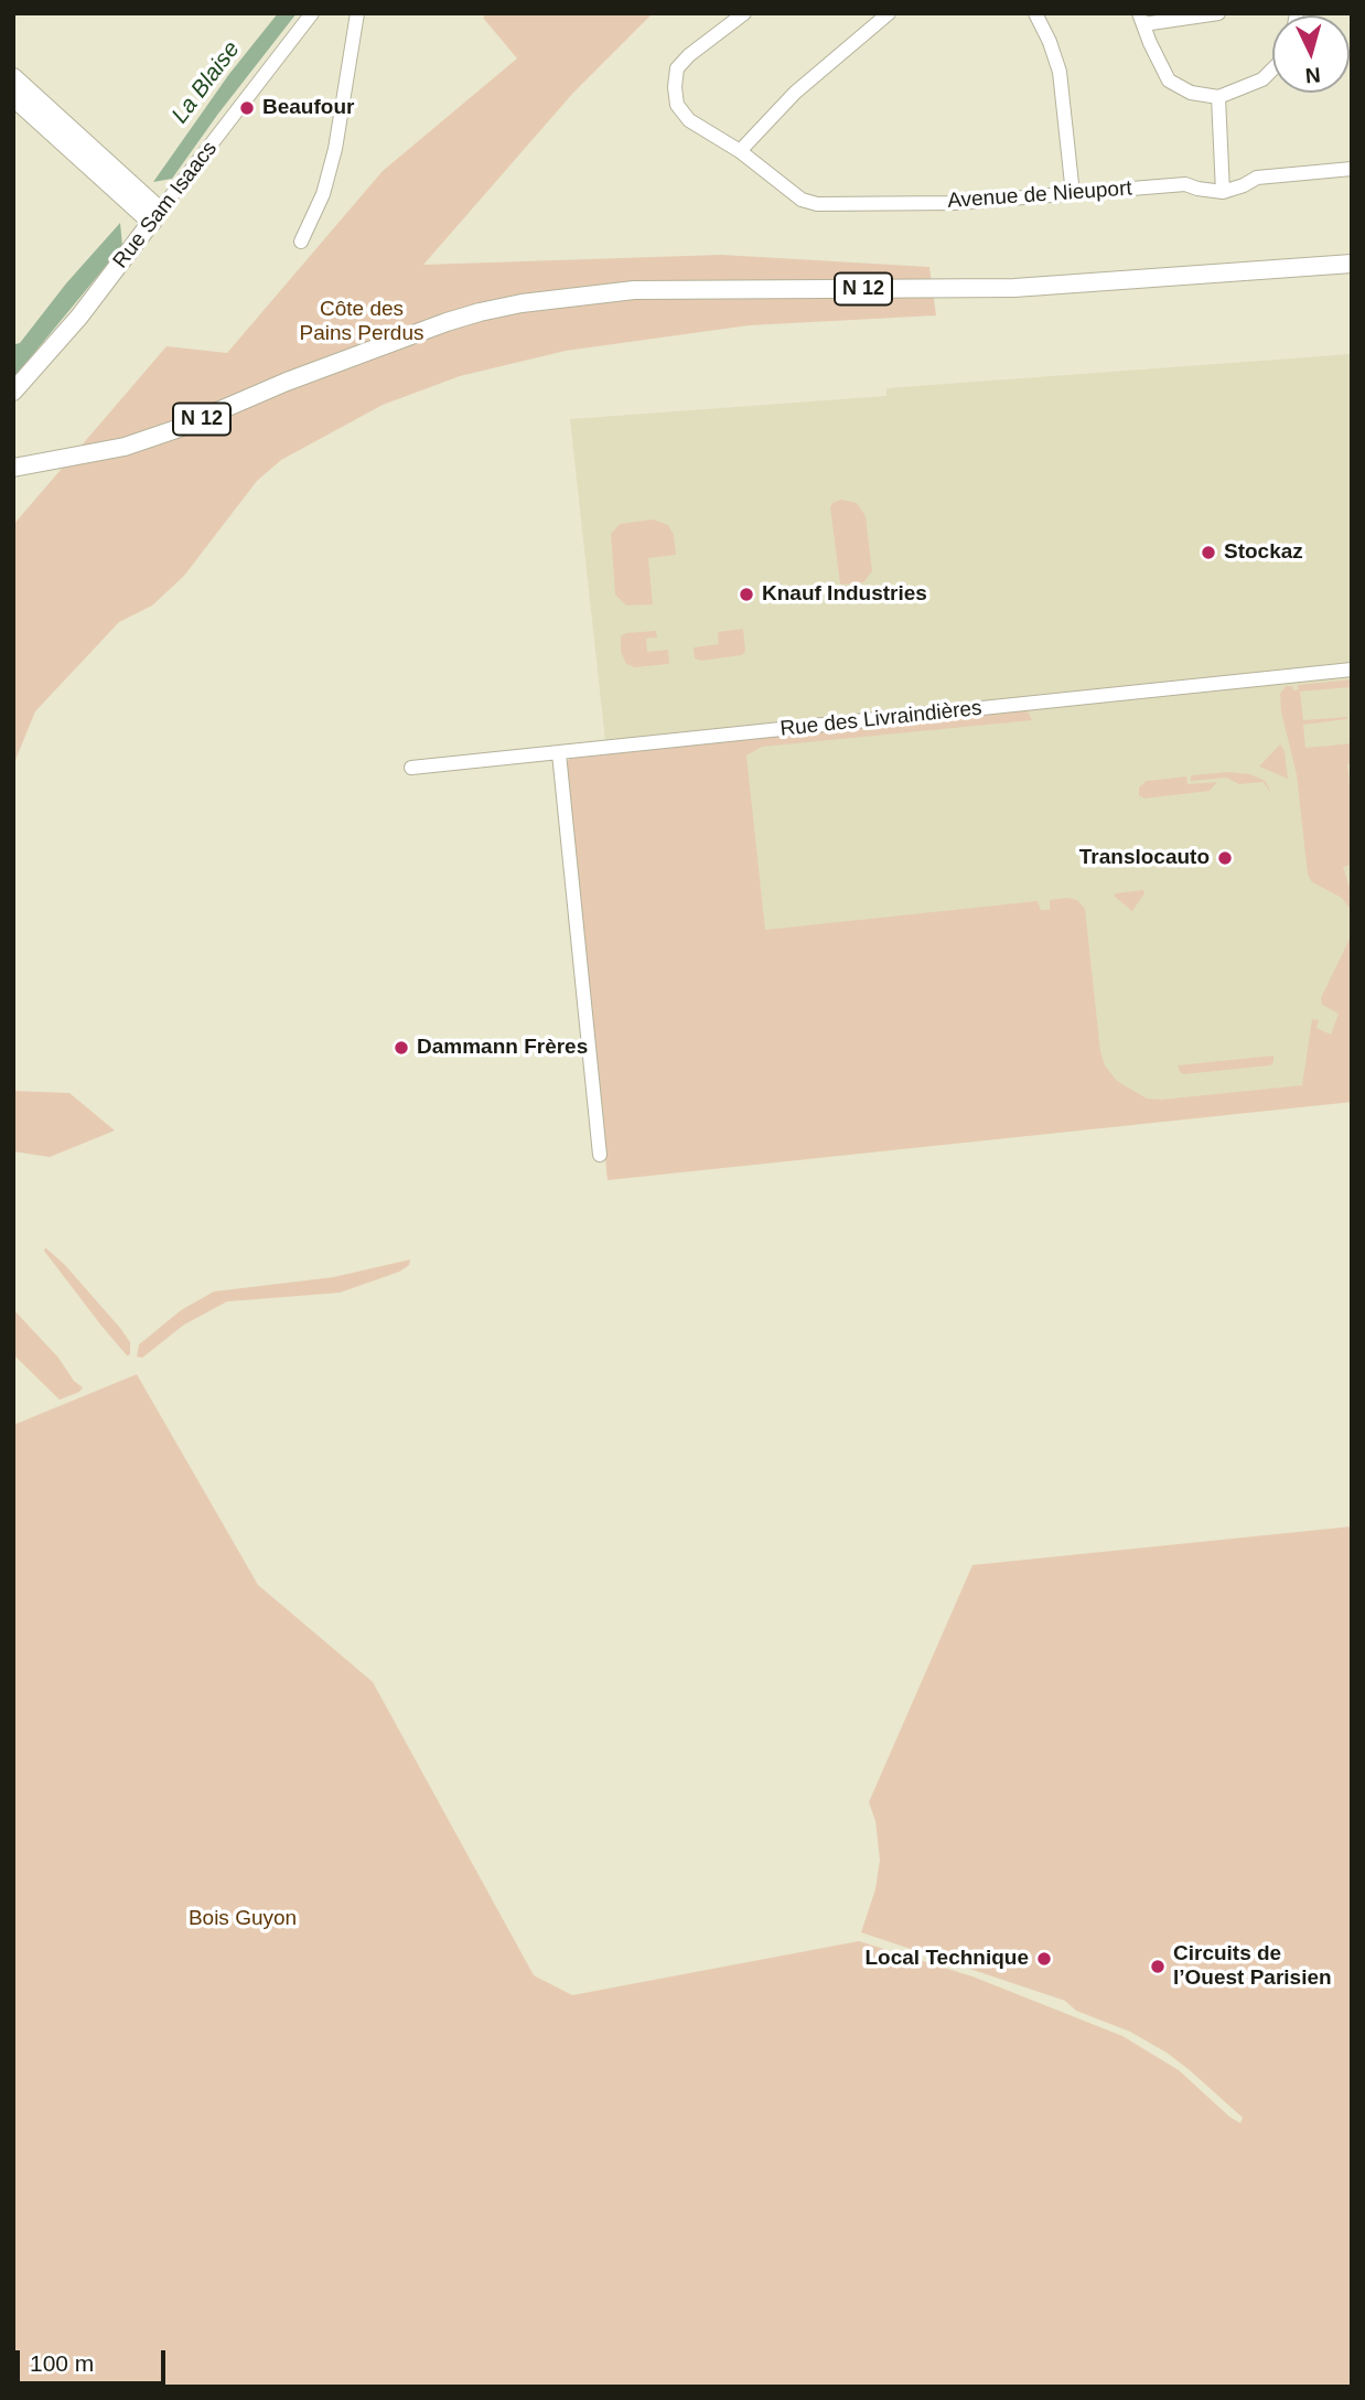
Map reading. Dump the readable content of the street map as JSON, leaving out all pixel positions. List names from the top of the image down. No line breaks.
{"streets":{"main road":["Rue Sam Isaacs","N 12"],"street":["Avenue de Nieuport","Rue des Livraindières"]},"water":["La Blaise"],"parks":["Côte des Pains Perdus","Bois Guyon"],"places":["Beaufour","Stockaz","Knauf Industries","Translocauto","Dammann Frères","Local Technique","Circuits de l’Ouest Parisien"],"scale_bar":"100 m","north":"bottom"}
